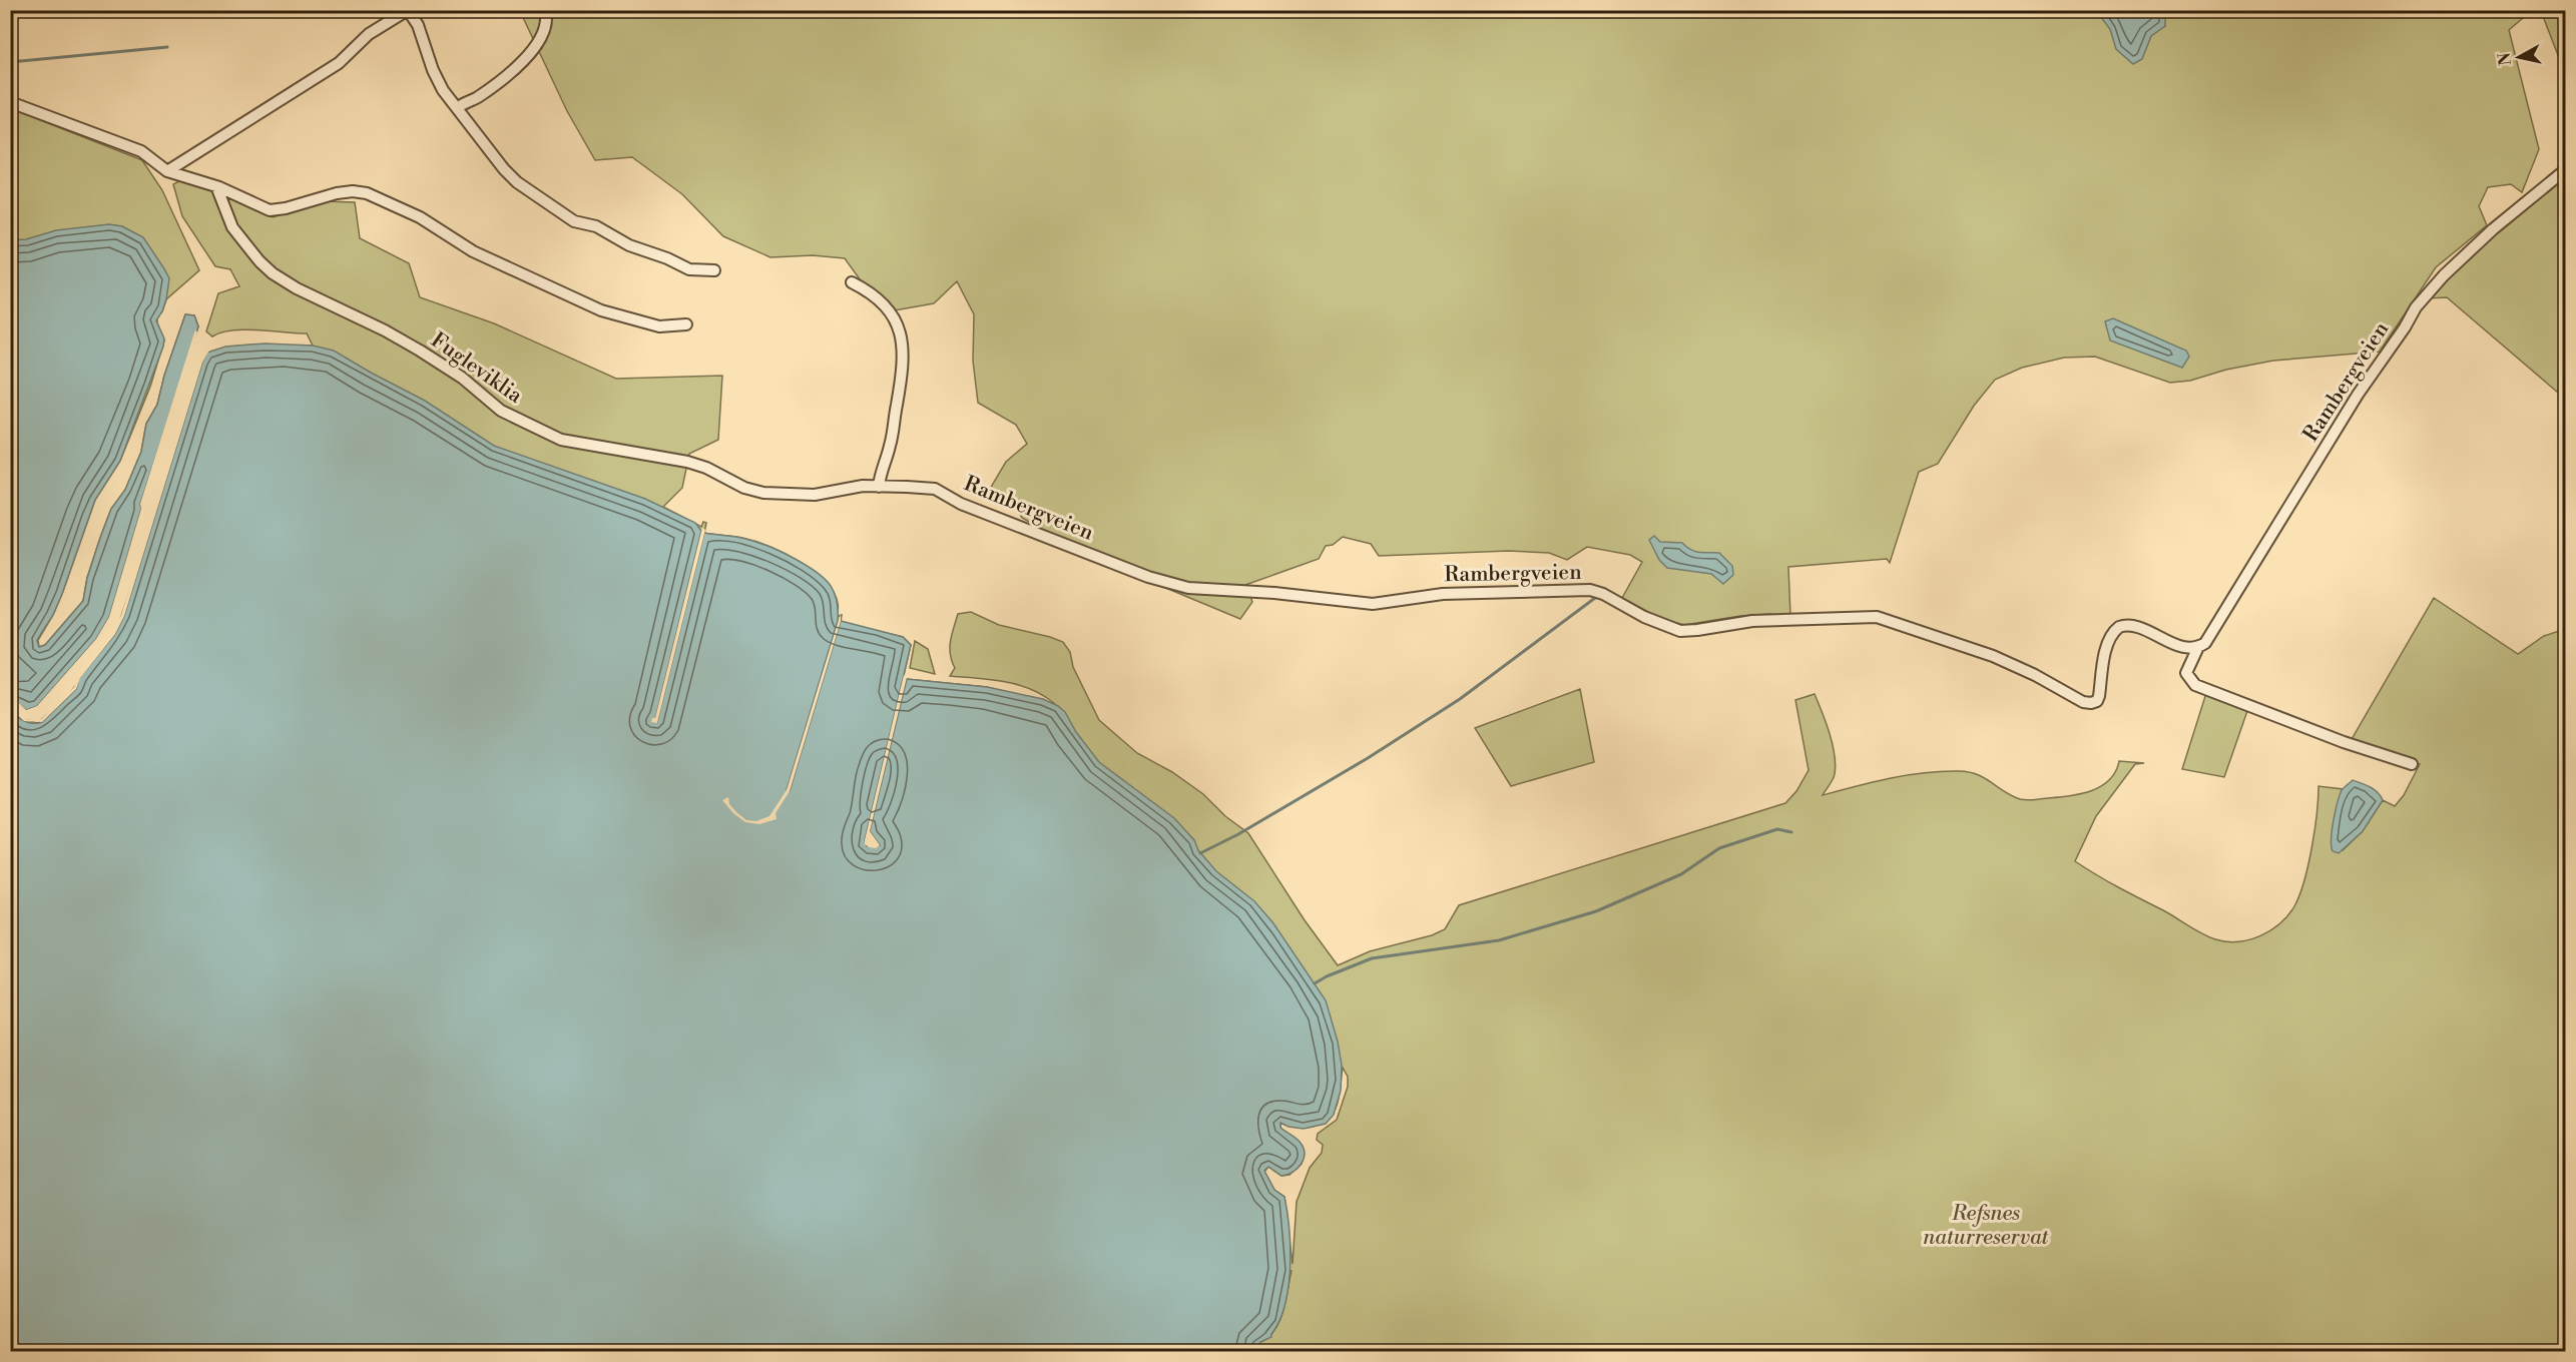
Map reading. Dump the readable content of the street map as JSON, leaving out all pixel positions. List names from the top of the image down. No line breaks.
{"streets":{"street":["Fugleviklia","Rambergveien"]},"crossings":[["Fugleviklia","Rambergveien"]],"parks":["Refsnes naturreservat"],"north":"left"}
